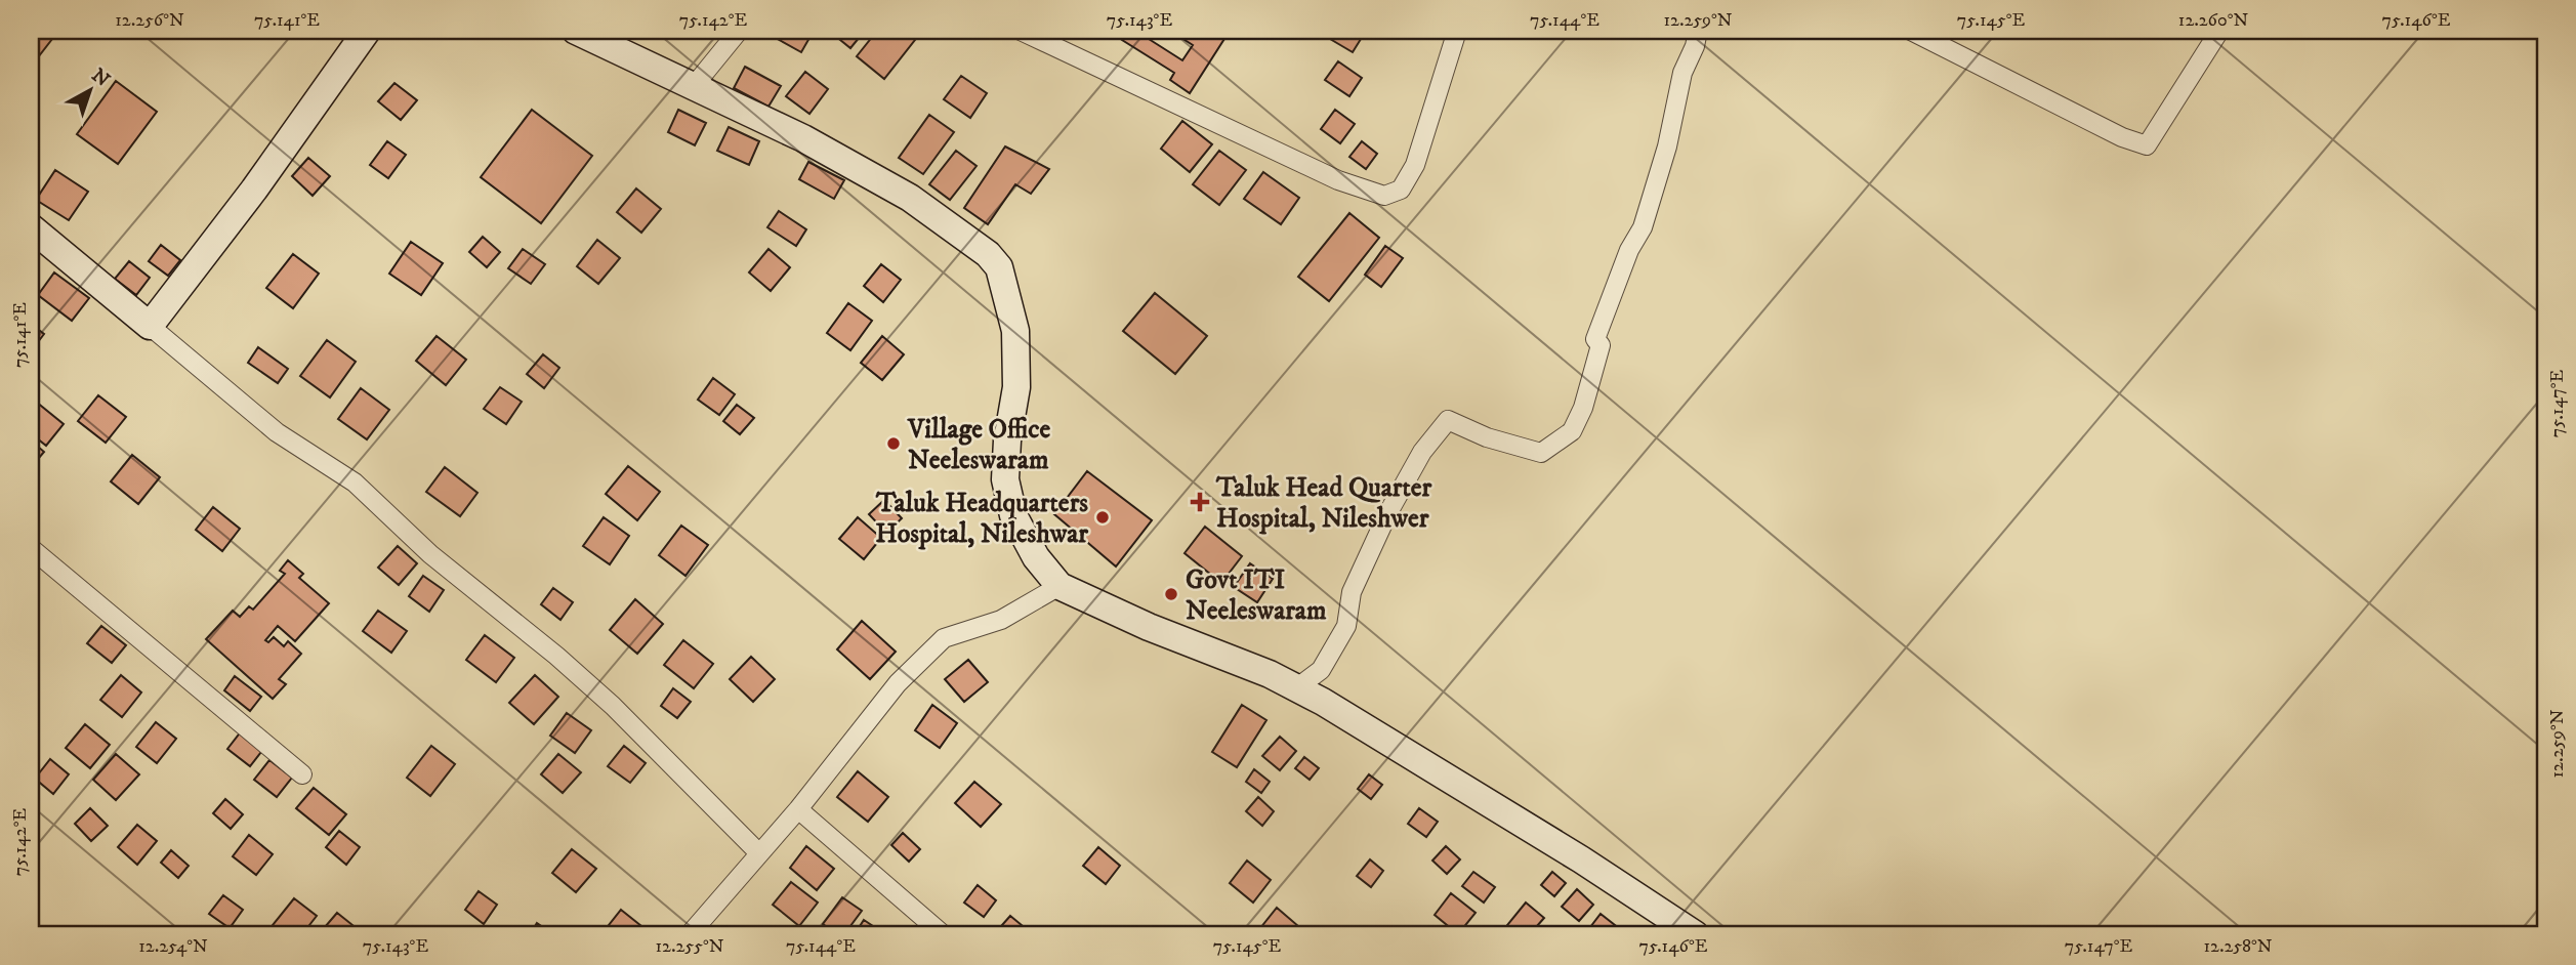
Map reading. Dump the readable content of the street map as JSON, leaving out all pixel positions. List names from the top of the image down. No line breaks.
{"places":{"other":["Village Office Neeleswaram","Taluk Headquarters Hospital, Nileshwar","Govt ITI Neeleswaram"],"health":["Taluk Head Quarter Hospital, Nileshwer"]},"north":"top right","coordinates":["12.256°N","75.141°E","75.142°E","75.143°E","75.144°E","12.259°N","75.145°E","12.260°N","75.146°E","75.147°E","12.254°N","12.255°N","12.258°N"]}
